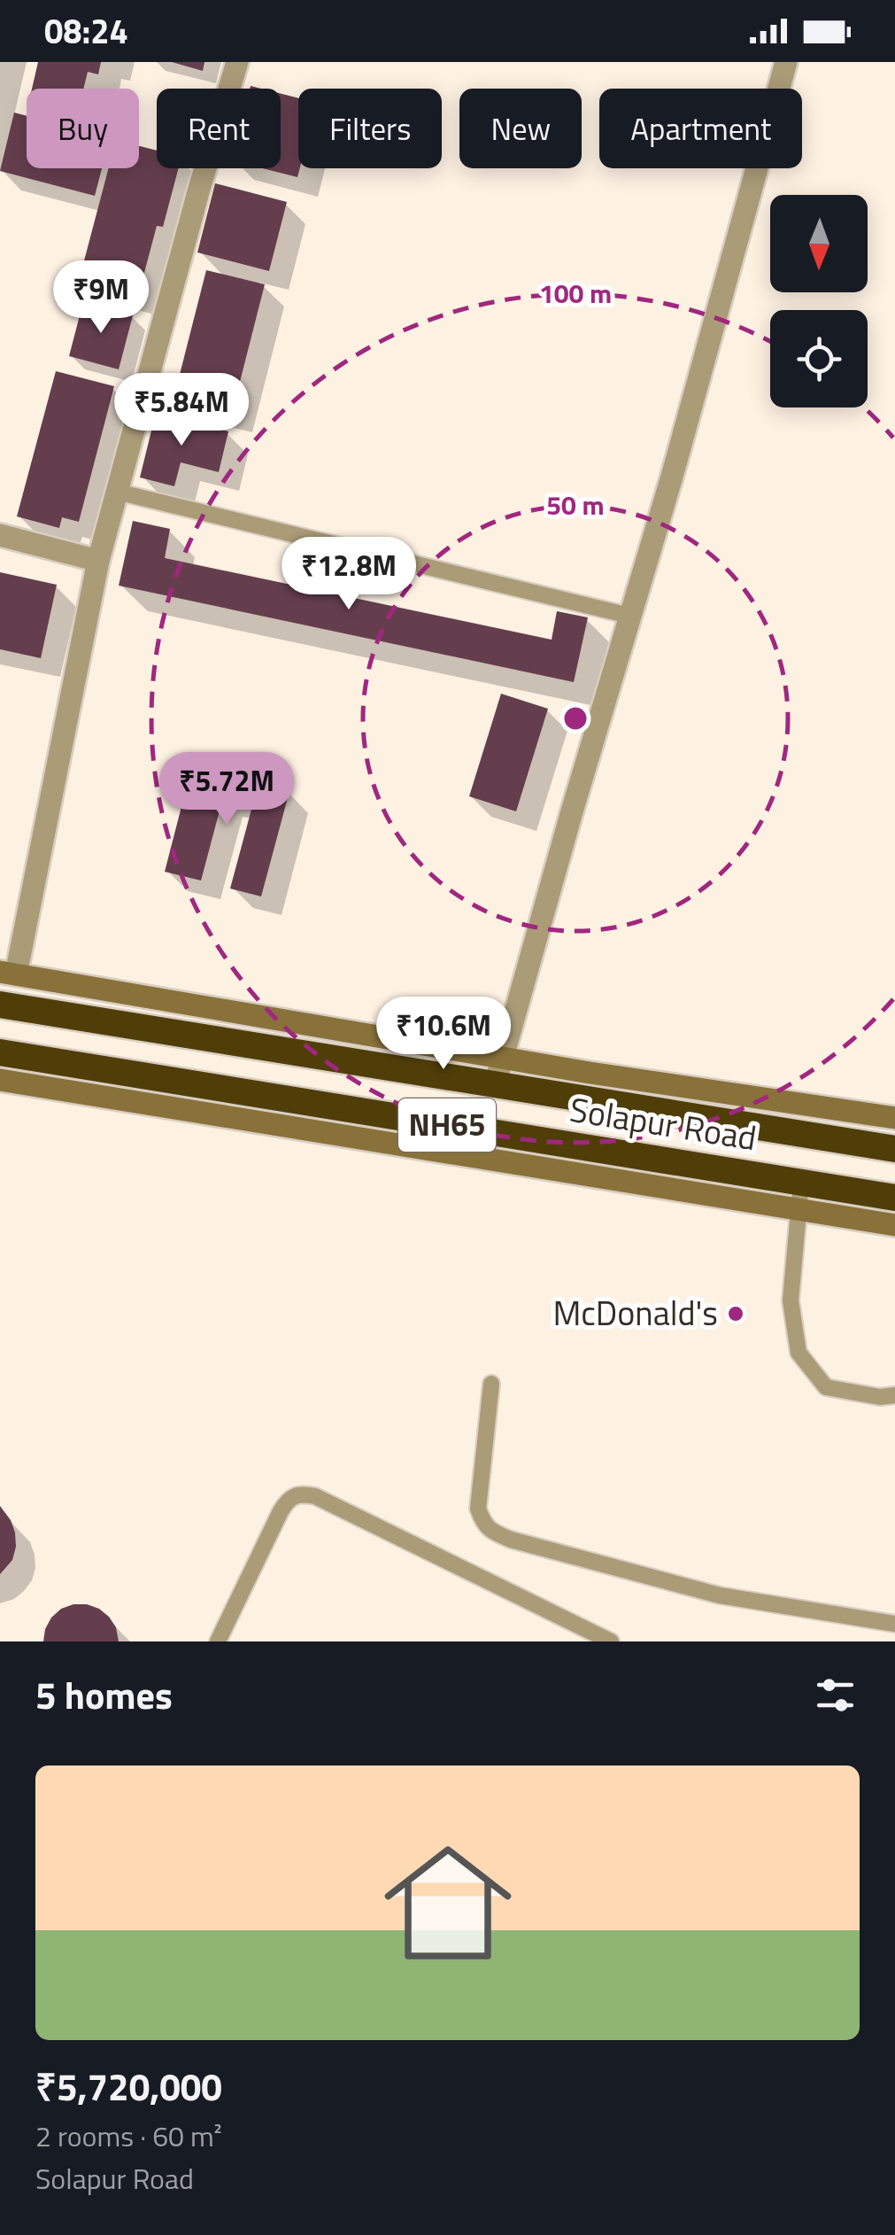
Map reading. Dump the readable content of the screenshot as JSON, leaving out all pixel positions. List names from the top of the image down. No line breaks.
{"streets":{"highway":["Solapur Road","NH65"]},"places":["McDonald's"],"north":"bottom","page":{"status":"08:24","chip":["Buy","Rent","Filters","New","Apartment"],"price":["₹9M","₹5.84M","₹12.8M","₹5.72M","₹10.6M"],"heading":"5 homes","list":[{"name":"₹5,720,000","note":"2 rooms · 60 m² · Solapur Road"}]},"rings":["100 m","50 m"]}
